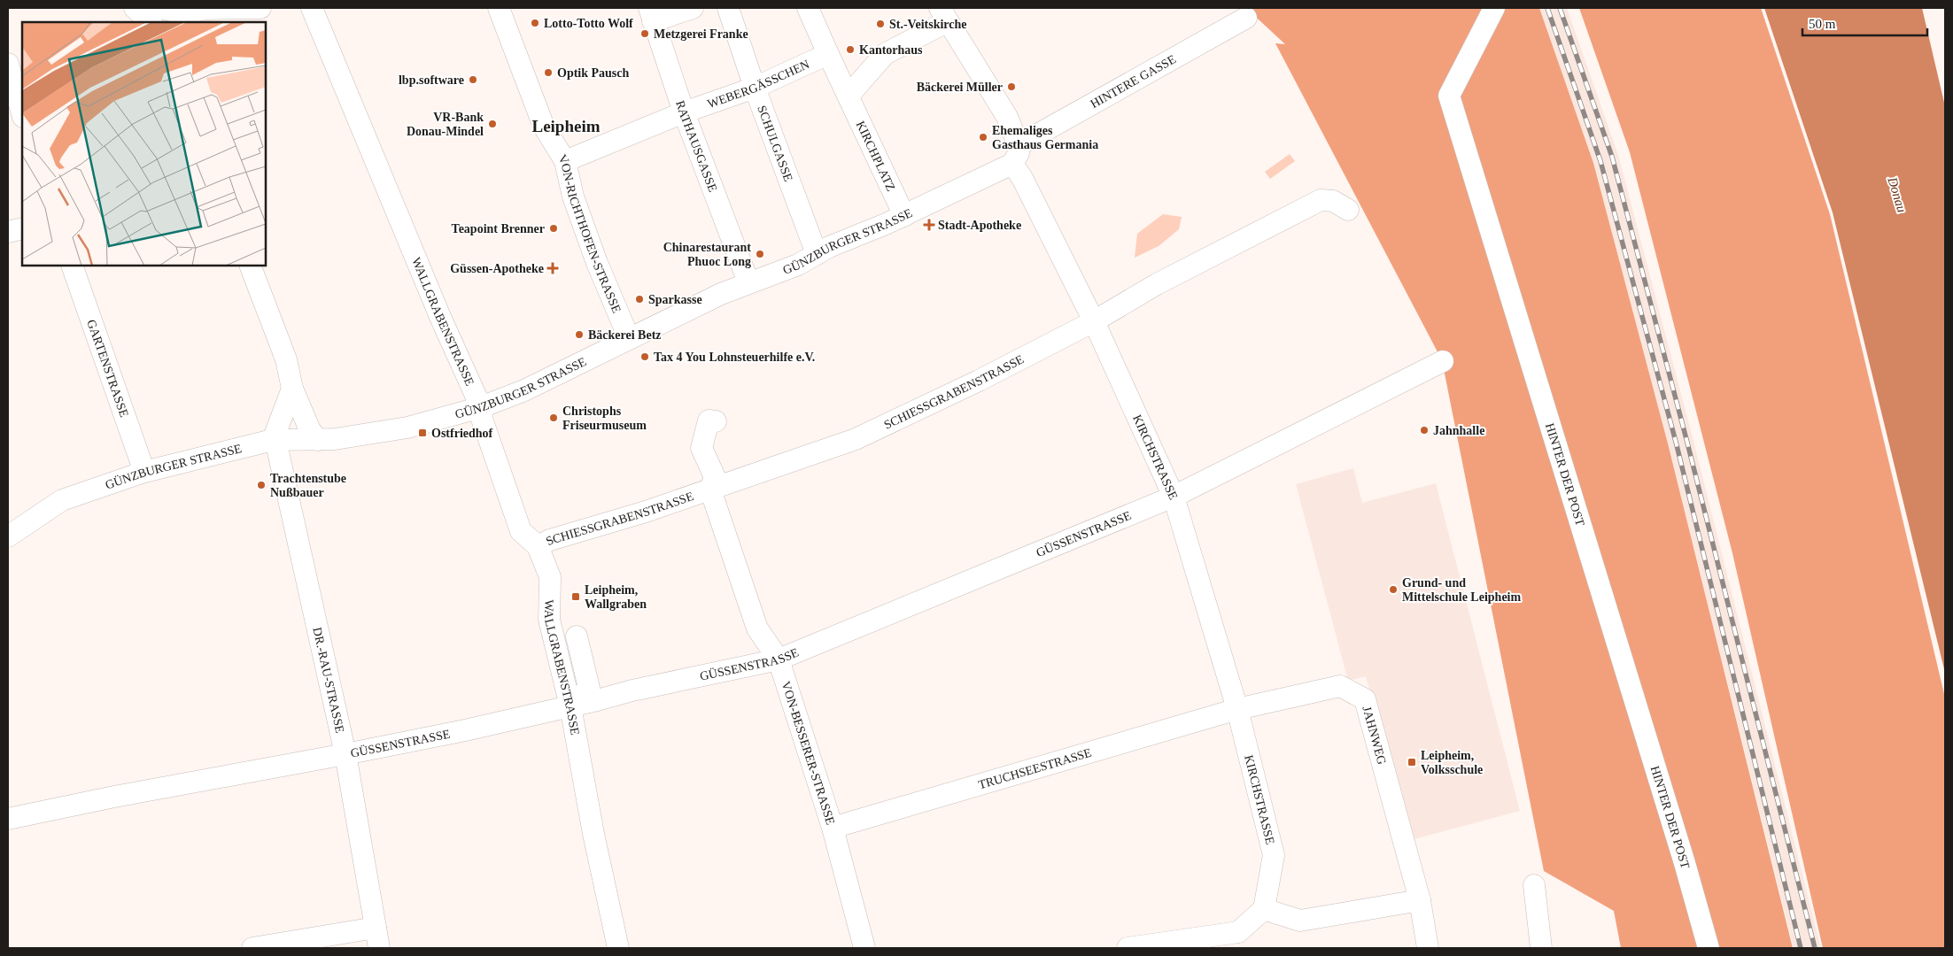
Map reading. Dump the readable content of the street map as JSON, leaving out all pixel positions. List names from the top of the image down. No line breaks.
{"streets":{"street":["HINTERE GASSE","WEBERGÄSSCHEN","SCHULGASSE","RATHAUSGASSE","KIRCHPLATZ","VON-RICHTHOFEN-STRASSE","GÜNZBURGER STRASSE","WALLGRABENSTRASSE","GARTENSTRASSE","SCHIESSGRABENSTRASSE","KIRCHSTRASSE","HINTER DER POST","GÜSSENSTRASSE","DR.-RAU-STRASSE","JAHNWEG","VON-BESSERER-STRASSE","TRUCHSEESTRASSE"]},"crossings":[["HINTERE GASSE","GÜNZBURGER STRASSE"],["HINTERE GASSE","KIRCHSTRASSE"],["WEBERGÄSSCHEN","SCHULGASSE"],["WEBERGÄSSCHEN","RATHAUSGASSE"],["WEBERGÄSSCHEN","KIRCHPLATZ"],["WEBERGÄSSCHEN","VON-RICHTHOFEN-STRASSE"],["SCHULGASSE","GÜNZBURGER STRASSE"],["RATHAUSGASSE","GÜNZBURGER STRASSE"],["KIRCHPLATZ","GÜNZBURGER STRASSE"],["VON-RICHTHOFEN-STRASSE","GÜNZBURGER STRASSE"],["GÜNZBURGER STRASSE","WALLGRABENSTRASSE"],["GÜNZBURGER STRASSE","GARTENSTRASSE"],["GÜNZBURGER STRASSE","KIRCHSTRASSE"],["GÜNZBURGER STRASSE","DR.-RAU-STRASSE"],["WALLGRABENSTRASSE","SCHIESSGRABENSTRASSE"],["WALLGRABENSTRASSE","GÜSSENSTRASSE"],["SCHIESSGRABENSTRASSE","KIRCHSTRASSE"],["SCHIESSGRABENSTRASSE","VON-BESSERER-STRASSE"],["KIRCHSTRASSE","GÜSSENSTRASSE"],["KIRCHSTRASSE","JAHNWEG"],["KIRCHSTRASSE","TRUCHSEESTRASSE"],["GÜSSENSTRASSE","DR.-RAU-STRASSE"],["GÜSSENSTRASSE","VON-BESSERER-STRASSE"],["JAHNWEG","TRUCHSEESTRASSE"],["VON-BESSERER-STRASSE","TRUCHSEESTRASSE"]],"districts":["Leipheim"],"water":["Donau"],"places":{"other":["Lotto-Totto Wolf","St.-Veitskirche","Metzgerei Franke","Kantorhaus","Optik Pausch","lbp.software","Bäckerei Müller","VR-Bank Donau-Mindel","Ehemaliges Gasthaus Germania","Teapoint Brenner","Chinarestaurant Phuoc Long","Sparkasse","Bäckerei Betz","Tax 4 You Lohnsteuerhilfe e.V.","Christophs Friseurmuseum","Jahnhalle","Trachtenstube Nußbauer","Grund- und Mittelschule Leipheim"],"health":["Stadt-Apotheke","Güssen-Apotheke"],"transit":["Ostfriedhof","Leipheim, Wallgraben","Leipheim, Volksschule"]},"scale_bar":"50 m"}
